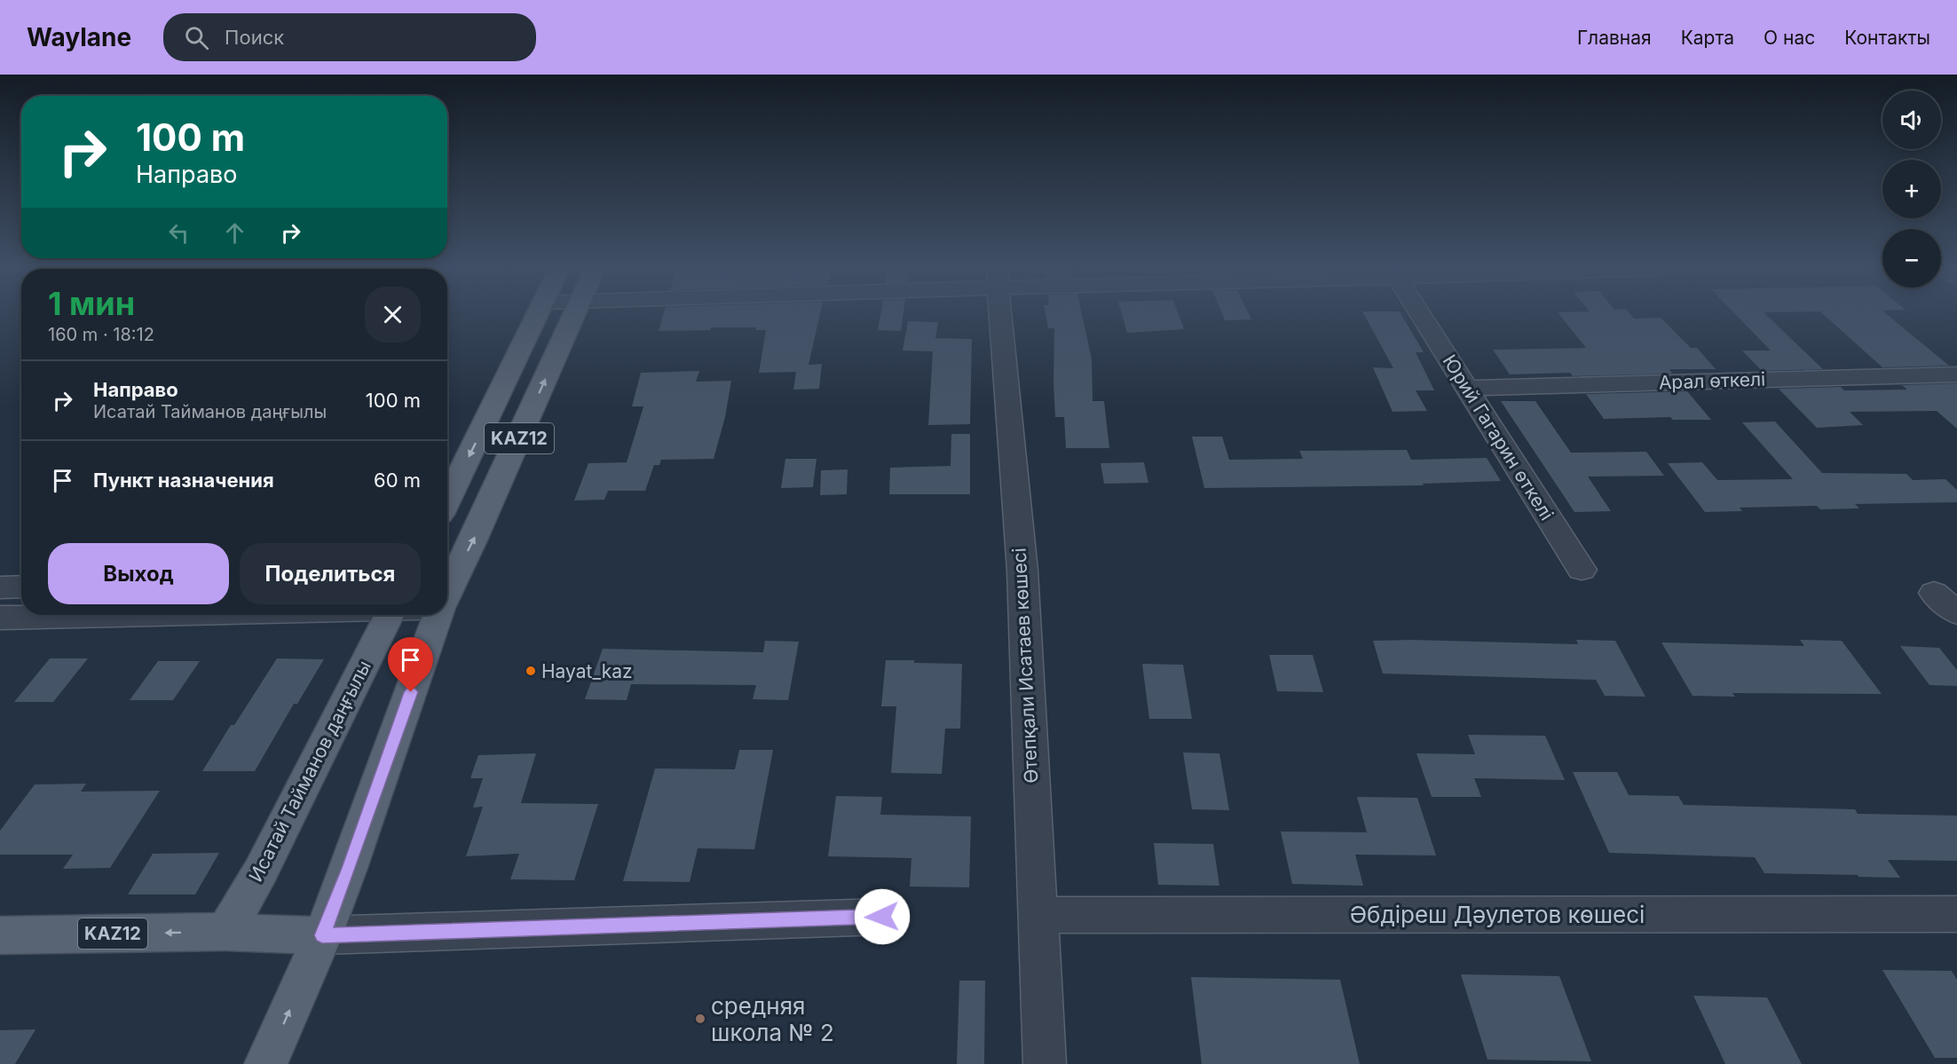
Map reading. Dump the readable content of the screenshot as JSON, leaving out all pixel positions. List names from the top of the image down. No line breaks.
{"streets":{"main road":["KAZ12","Исатай Тайманов даңғылы"],"street":["Арал өткелі","Юрий Гагарин өткелі","Өтепқали Исатаев көшесі","Әбдіреш Дәулетов көшесі"]},"crossings":[["Арал өткелі","Юрий Гагарин өткелі"],["KAZ12","Исатай Тайманов даңғылы"],["Өтепқали Исатаев көшесі","Әбдіреш Дәулетов көшесі"]],"places":["Hayat_kaz","cредняя школа № 2"],"page":{"header":"Waylane","search":"Поиск","nav":["Главная","Карта","О нас","Контакты"],"map_buttons":["+","−"],"turn":["100 m","Направо"],"heading":["1 мин","160 m · 18:12"],"list":[{"name":"Направо","note":"Исатай Тайманов даңғылы","value":"100 m"},{"name":"Пункт назначения","value":"60 m"}],"buttons":["Выход","Поделиться"]}}
